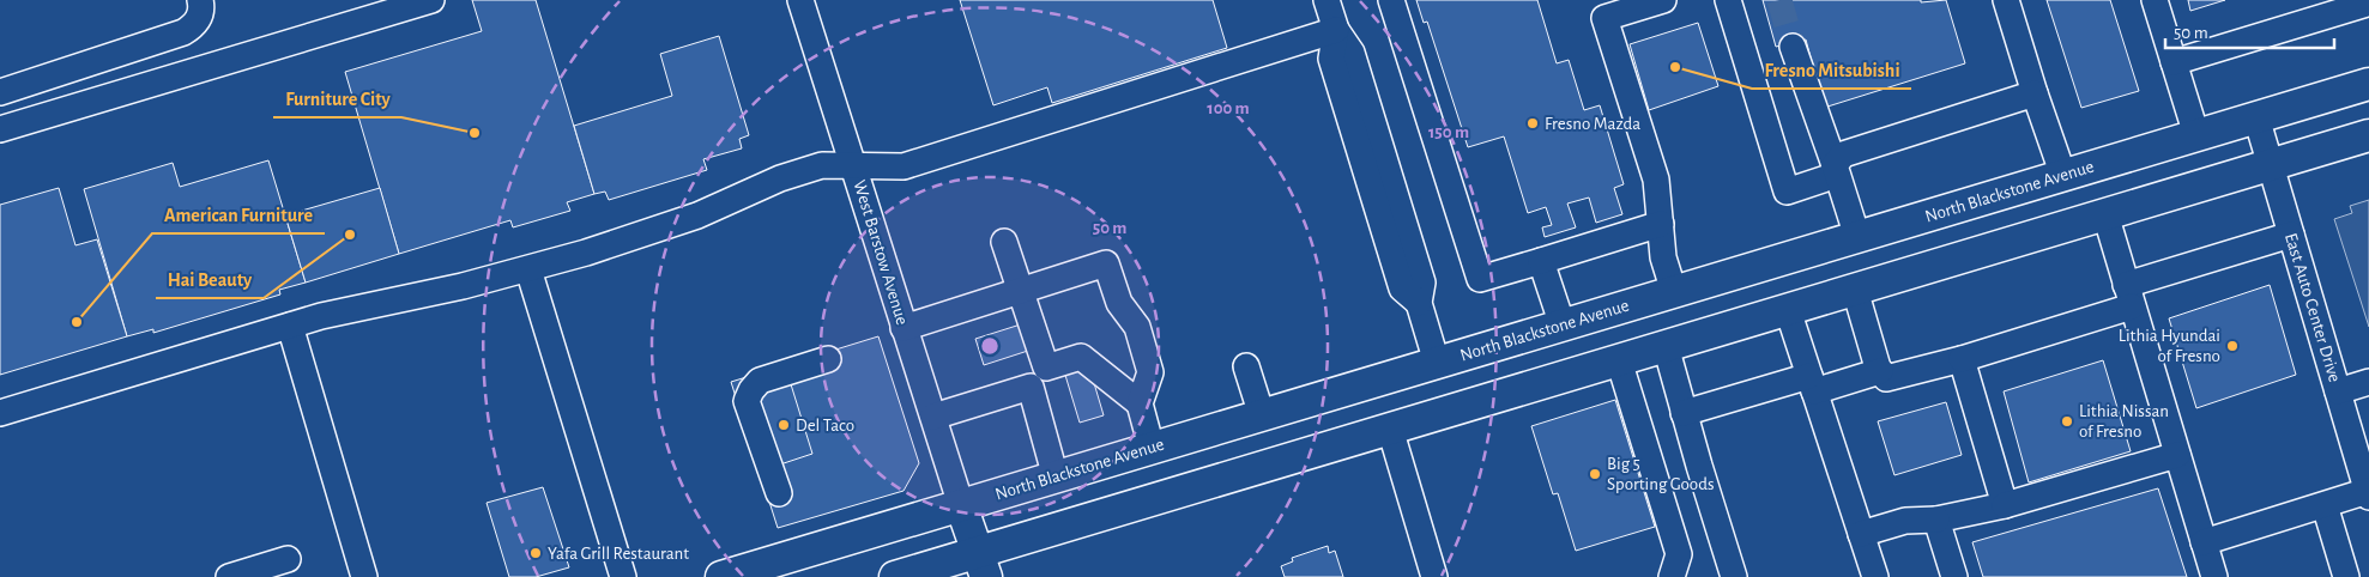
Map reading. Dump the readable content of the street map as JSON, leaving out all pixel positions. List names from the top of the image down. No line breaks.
{"streets":{"main road":["North Blackstone Avenue"],"street":["West Barstow Avenue","East Auto Center Drive"]},"crossings":[["North Blackstone Avenue","West Barstow Avenue"],["North Blackstone Avenue","East Auto Center Drive"]],"places":["Fresno Mitsubishi","Fresno Mazda","Furniture City","Hai Beauty","American Furniture","Lithia Hyundai of Fresno","Lithia Nissan of Fresno","Del Taco","Big 5 Sporting Goods","Yafa Grill Restaurant"],"scale_bar":"50 m","rings":["100 m","150 m","50 m"]}
